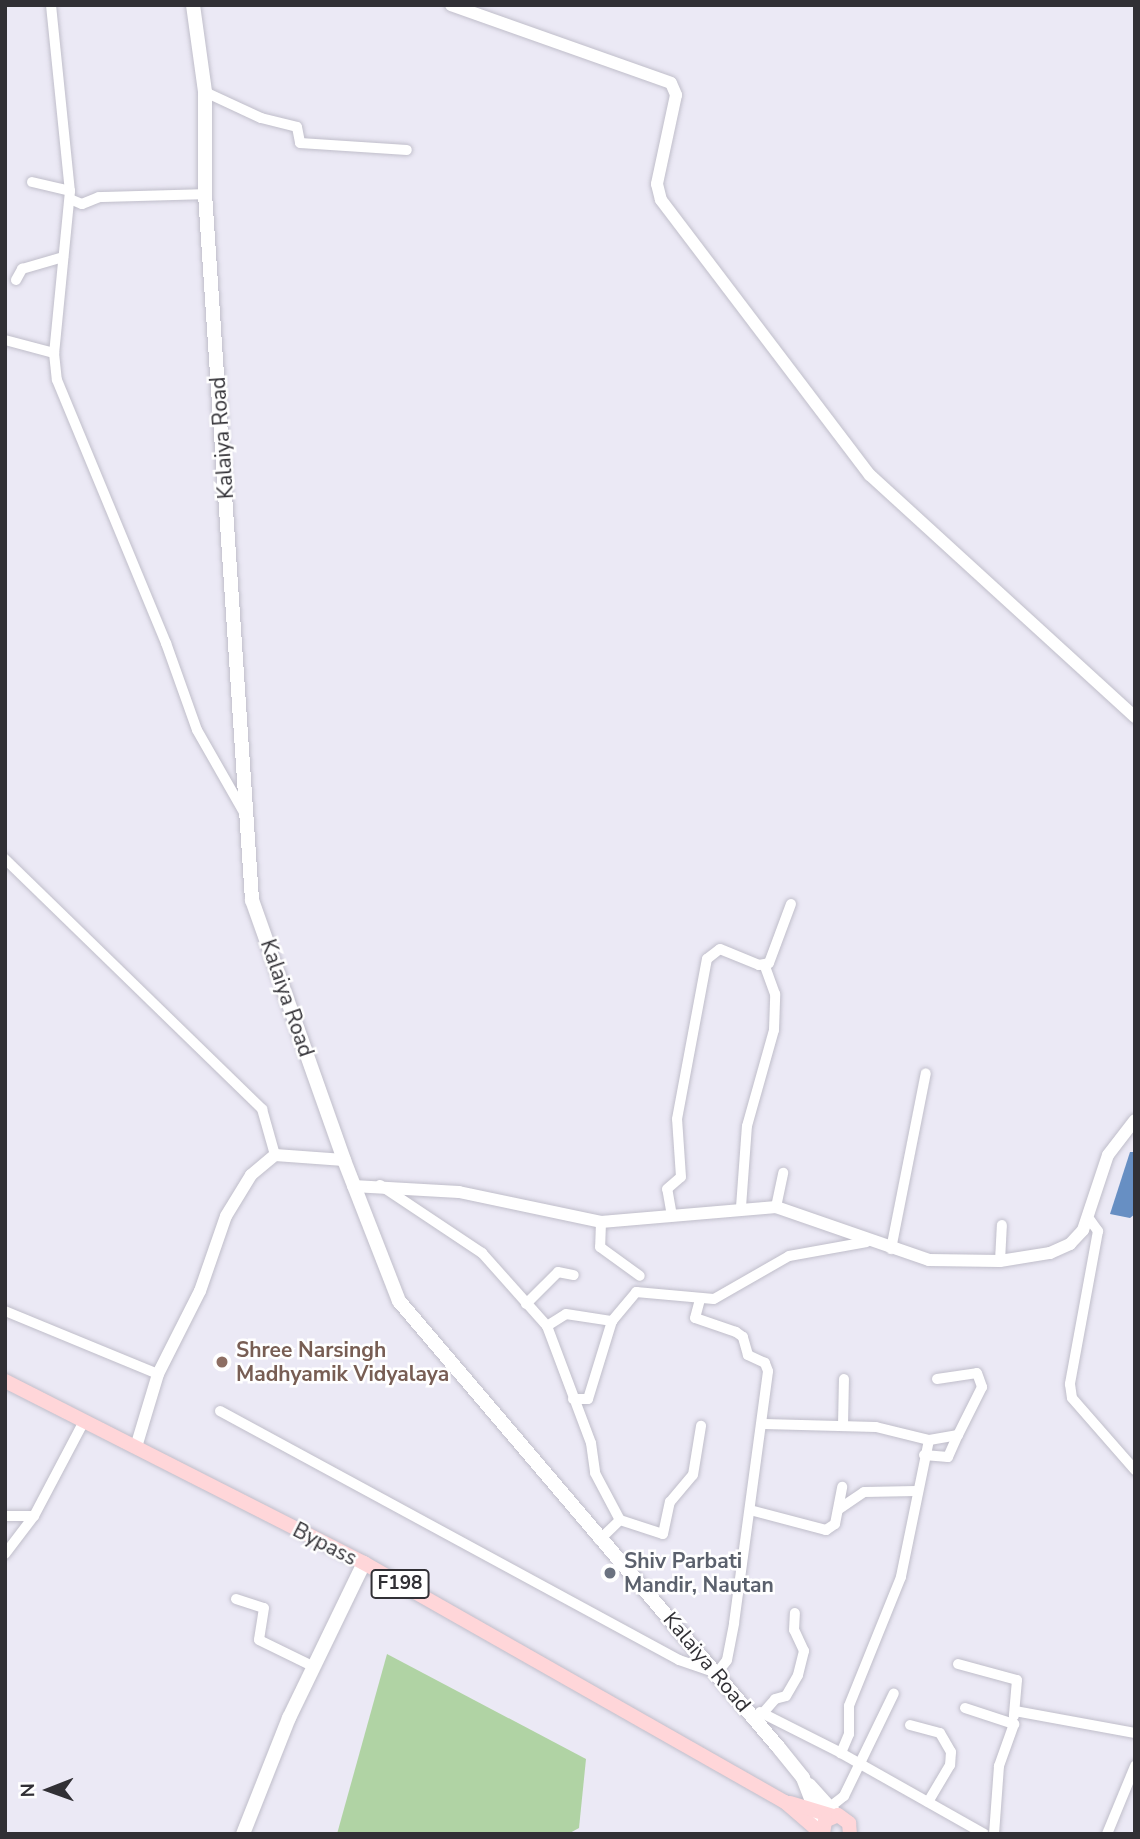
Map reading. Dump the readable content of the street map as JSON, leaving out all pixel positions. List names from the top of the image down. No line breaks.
{"streets":{"main road":["Kalaiya Road","Bypass","F198"]},"places":["Shree Narsingh Madhyamik Vidyalaya","Shiv Parbati Mandir, Nautan"],"north":"left"}
